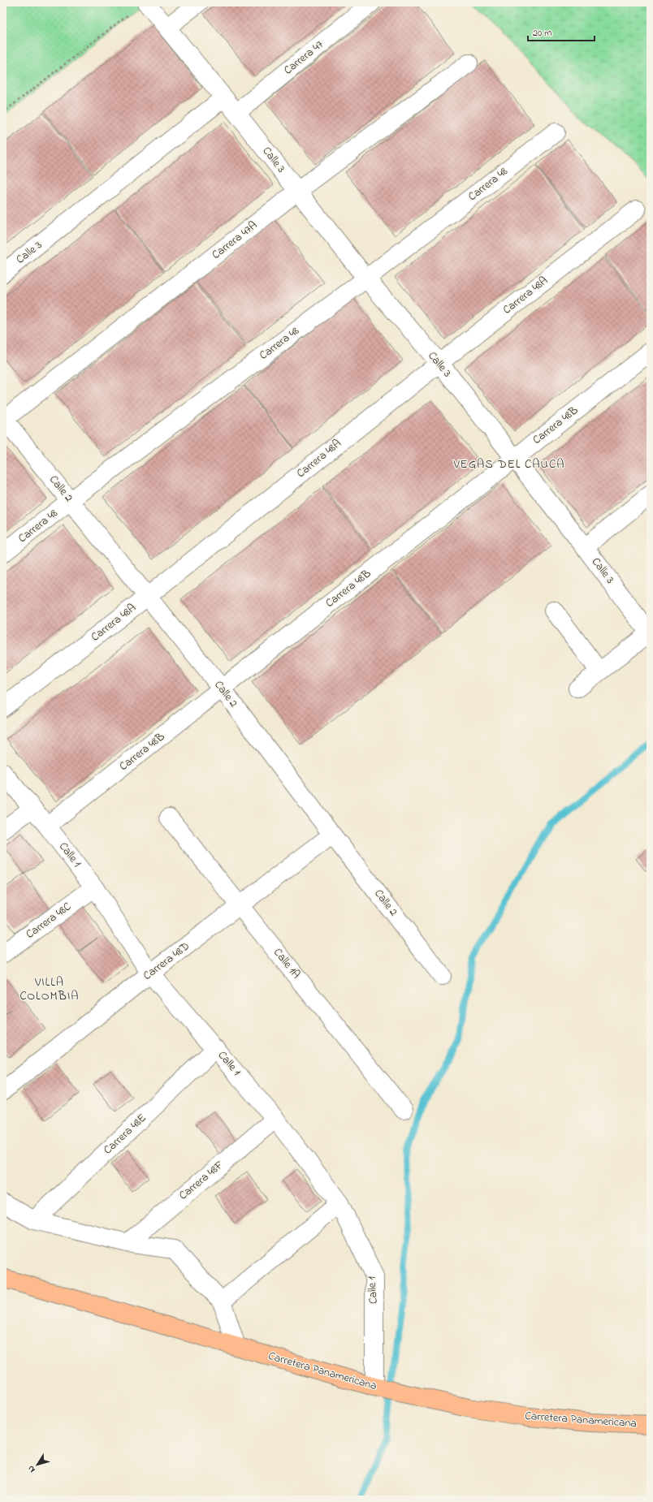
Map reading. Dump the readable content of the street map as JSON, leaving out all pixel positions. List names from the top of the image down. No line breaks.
{"streets":{"highway":["Carretera Panamericana"],"street":["Carrera 47","Calle 3","Carrera 48","Carrera 47A","Carrera 48A","Carrera 48B","Calle 2","Calle 1","Carrera 48C","Carrera 48D","Calle 1A","Carrera 48E","Carrera 48F"]},"crossings":[["Carrera 47","Calle 3"],["Calle 3","Carrera 48"],["Calle 3","Carrera 47A"],["Calle 3","Carrera 48A"],["Calle 3","Carrera 48B"],["Carrera 48","Calle 2"],["Carrera 47A","Calle 2"],["Carrera 48A","Calle 2"],["Carrera 48B","Calle 2"],["Carrera 48B","Calle 1"],["Calle 2","Carrera 48D"],["Calle 1","Carrera 48C"],["Calle 1","Carrera 48D"],["Calle 1","Carrera 48E"],["Calle 1","Carrera 48F"],["Calle 1","Carretera Panamericana"],["Carrera 48D","Calle 1A"]],"districts":["VEGAS DEL CAUCA","VILLA COLOMBIA"],"scale_bar":"20 m","north":"bottom left"}
